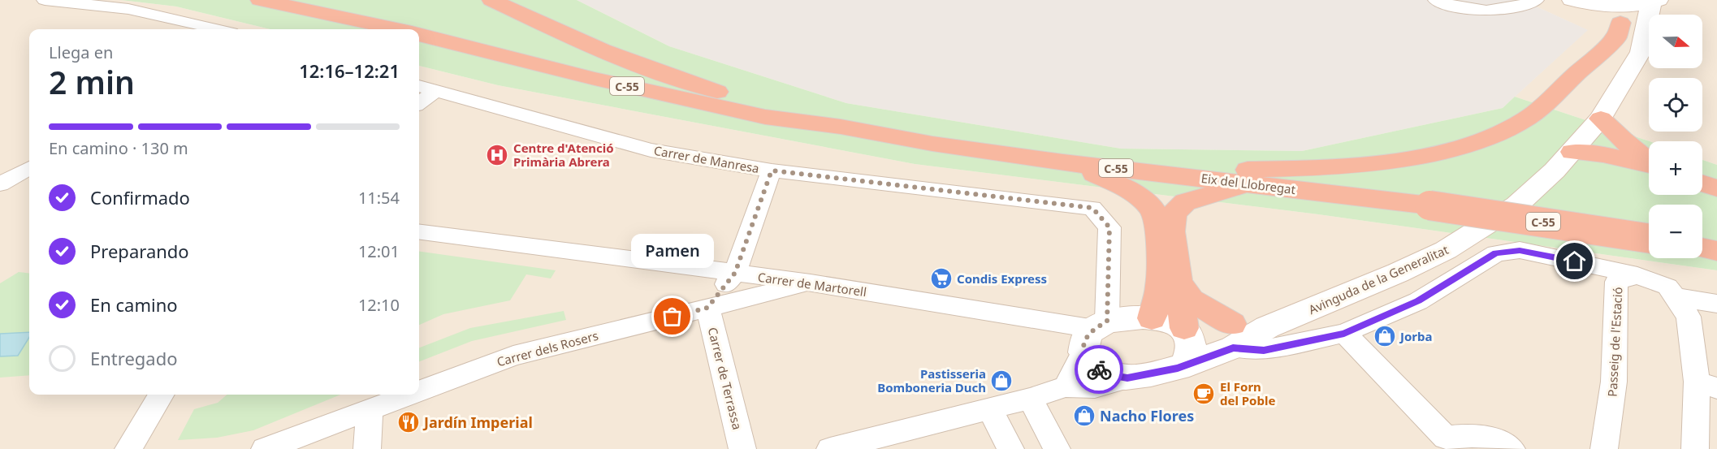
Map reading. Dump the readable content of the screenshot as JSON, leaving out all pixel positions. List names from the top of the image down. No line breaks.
{"streets":{"highway":["C-55","Eix del Llobregat"],"street":["Carrer de Manresa","Avinguda de la Generalitat","Carrer de Martorell","Passeig de l'Estació","Carrer dels Rosers","Carrer de Terrassa"]},"crossings":[["C-55","Eix del Llobregat"],["Carrer de Manresa","Carrer de Martorell"],["Avinguda de la Generalitat","Passeig de l'Estació"],["Carrer de Martorell","Carrer dels Rosers"],["Carrer dels Rosers","Carrer de Terrassa"]],"places":{"hospital":["Centre d'Atenció Primària Abrera"],"supermarket":["Condis Express"],"other":["Pamen"],"shop":["Jorba","Pastisseria Bomboneria Duch","Nacho Flores"],"cafe":["El Forn del Poble"],"restaurant":["Jardín Imperial"]},"north":"right","page":{"map_buttons":["+","−"],"heading":["2 min","Llega en","12:16–12:21"],"bar":"En camino · 130 m","list":[["Confirmado","11:54"],["Preparando","12:01"],["En camino","12:10"],"Entregado"],"bubble":"Pamen"}}
